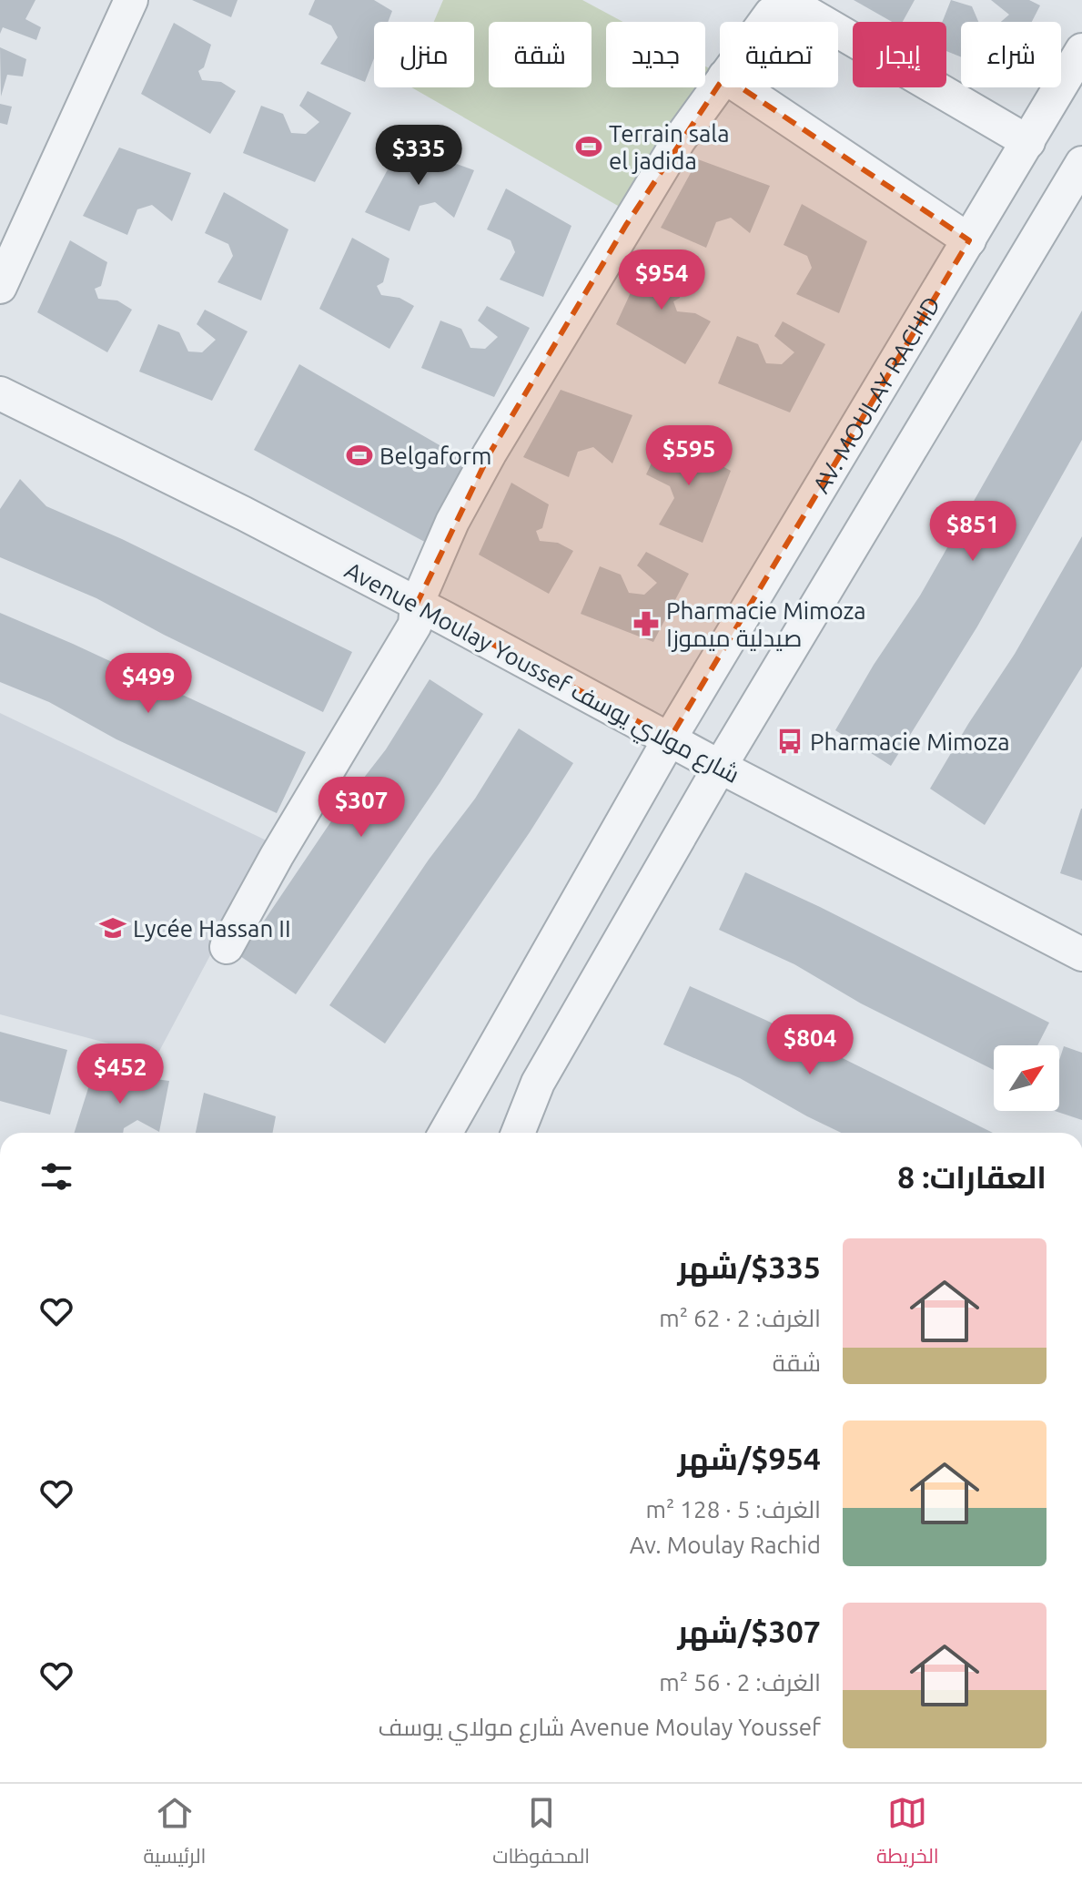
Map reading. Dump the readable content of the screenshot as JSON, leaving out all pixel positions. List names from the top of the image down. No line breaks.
{"streets":{"street":["AV. MOULAY RACHID","Avenue Moulay Youssef شارع مولاي يوسف"]},"crossings":[["AV. MOULAY RACHID","Avenue Moulay Youssef شارع مولاي يوسف"]],"places":{"sports":["Terrain sala el jadida","Belgaform"],"pharmacy":["Pharmacie Mimoza صيدلية ميموزا"],"bus stop":["Pharmacie Mimoza"],"school or university":["Lycée Hassan II"]},"north":"top right","page":{"chip":["شراء","إيجار","تصفية","جديد","شقة","منزل"],"price":["$335","$954","$595","$851","$499","$307","$804","$452"],"heading":"العقارات: 8","list":[{"name":"$335/شهر","note":"الغرف: 2 · 62 m² · شقة"},{"name":"$954/شهر","note":"الغرف: 5 · 128 m² · Av. Moulay Rachid"},{"name":"$307/شهر","note":"الغرف: 2 · 56 m² · Avenue Moulay Youssef شارع مولاي يوسف"}],"tabs":["الخريطة","المحفوظات","الرئيسية"]}}
